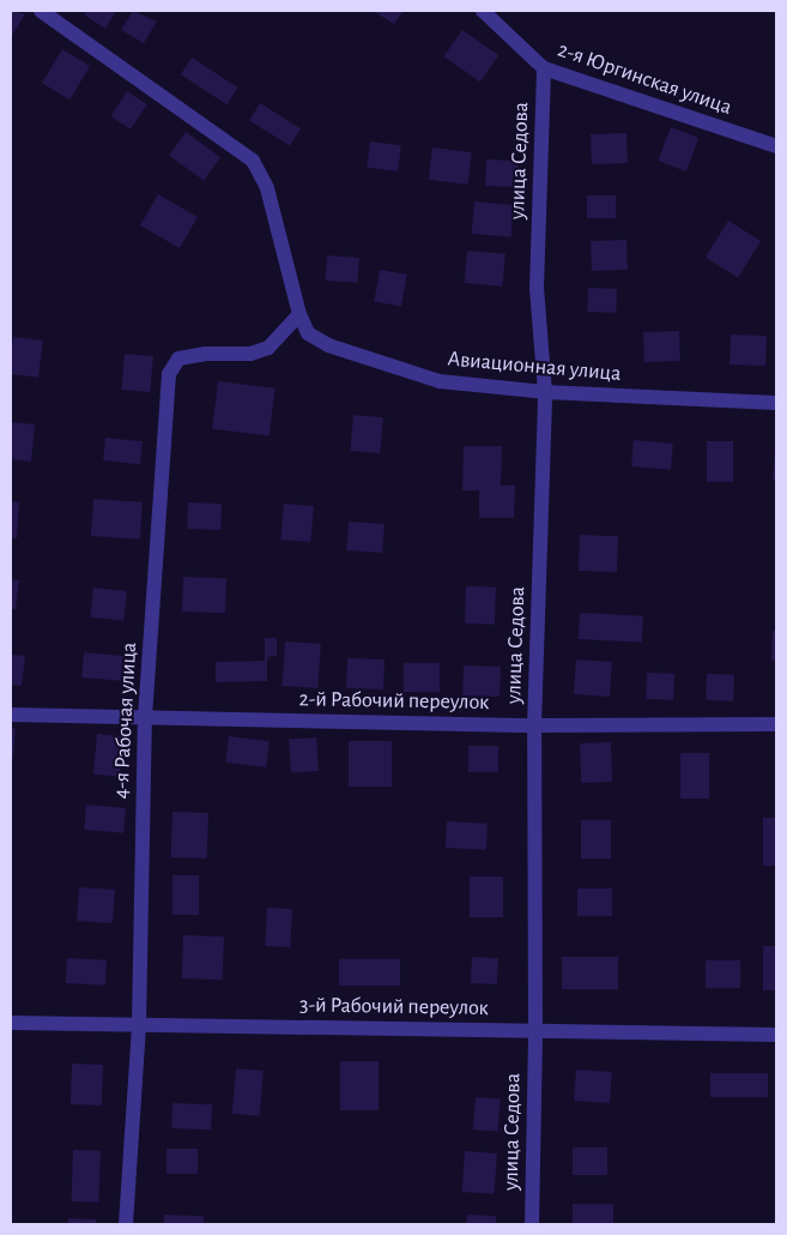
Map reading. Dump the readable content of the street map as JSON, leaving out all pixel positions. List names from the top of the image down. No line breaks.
{"streets":{"street":["2-я Юргинская улица","улица Седова","Авиационная улица","2-й Рабочий переулок","4-я Рабочая улица","3-й Рабочий переулок"]},"crossings":[["2-я Юргинская улица","улица Седова"],["улица Седова","Авиационная улица"],["улица Седова","2-й Рабочий переулок"],["улица Седова","3-й Рабочий переулок"],["Авиационная улица","4-я Рабочая улица"],["2-й Рабочий переулок","4-я Рабочая улица"],["4-я Рабочая улица","3-й Рабочий переулок"]]}
